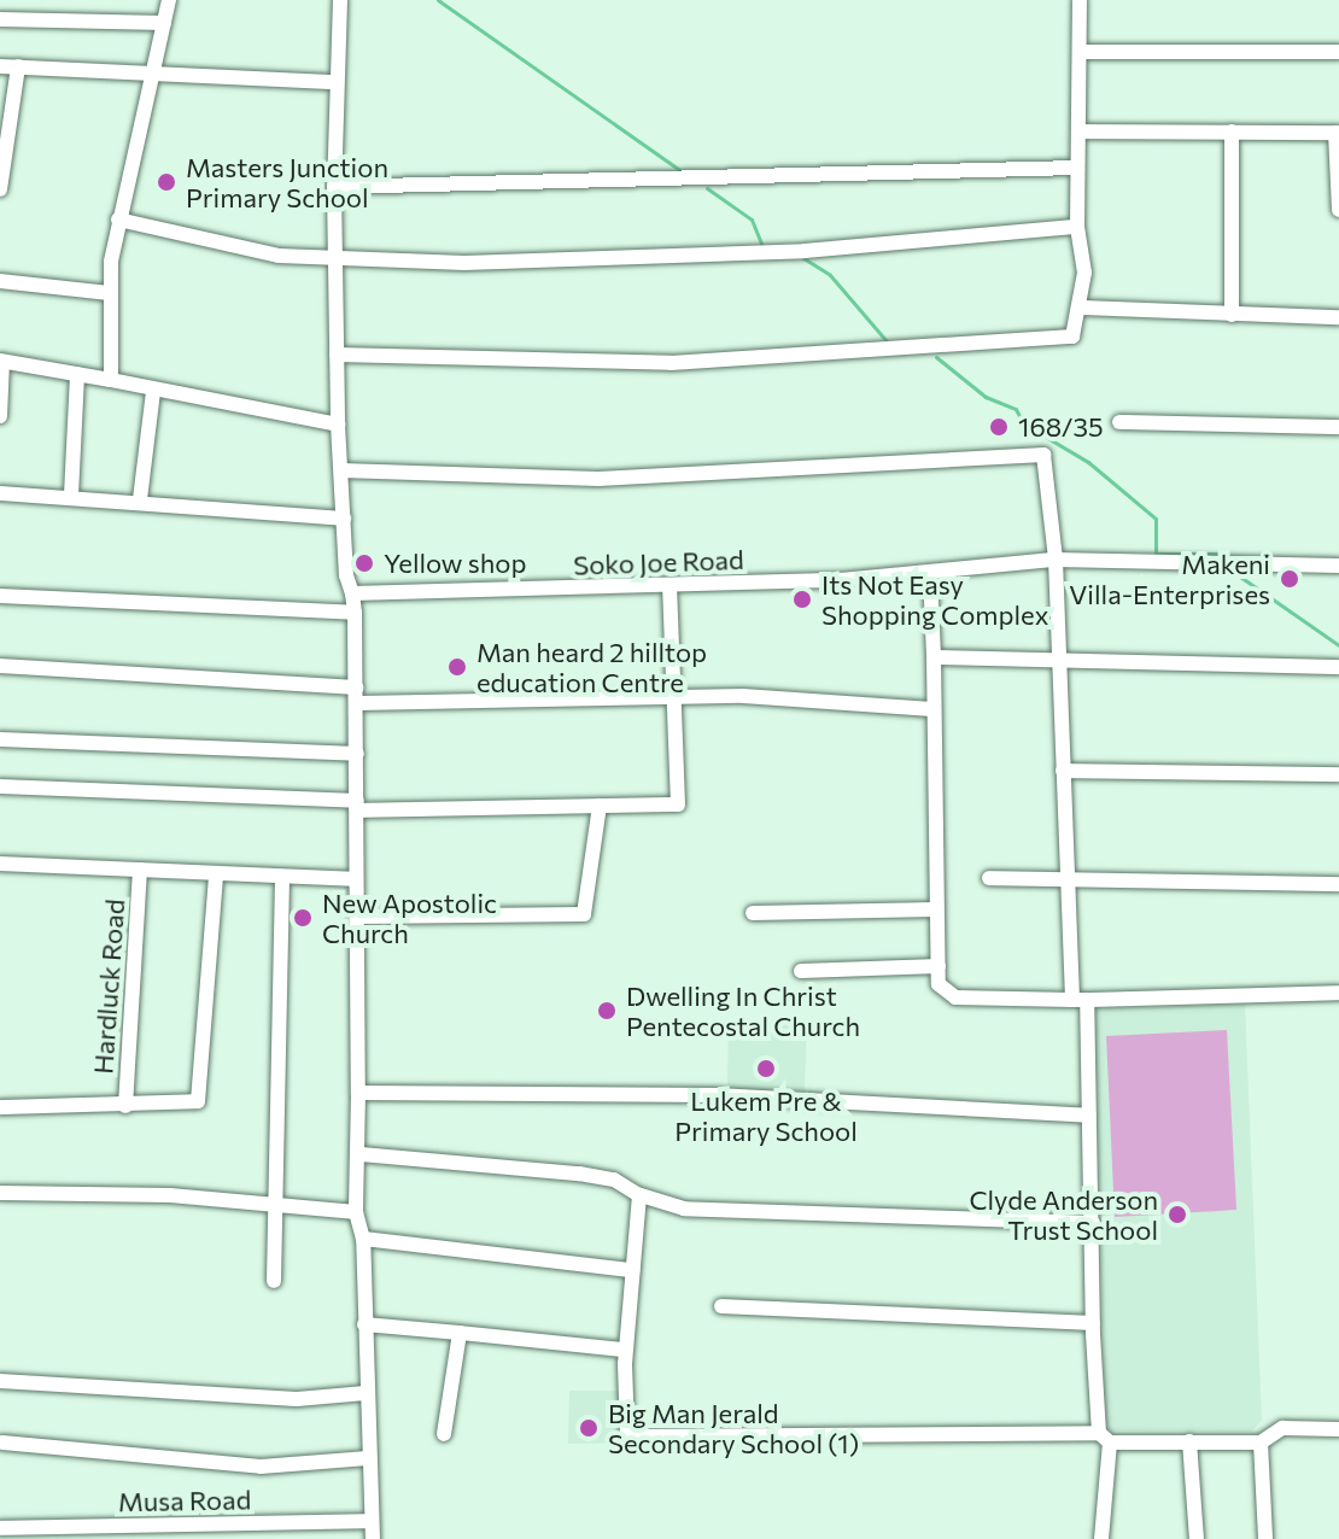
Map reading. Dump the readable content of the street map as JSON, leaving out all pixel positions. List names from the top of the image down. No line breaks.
{"streets":{"street":["Soko Joe Road","Hardluck Road","Musa Road"]},"places":["Masters Junction Primary School","168/35","Yellow shop","Makeni Villa-Enterprises","Its Not Easy Shopping Complex","Man heard 2 hilltop education Centre","New Apostolic Church","Dwelling In Christ Pentecostal Church","Lukem Pre & Primary School","Clyde Anderson Trust School","Big Man Jerald Secondary School (1)"]}
